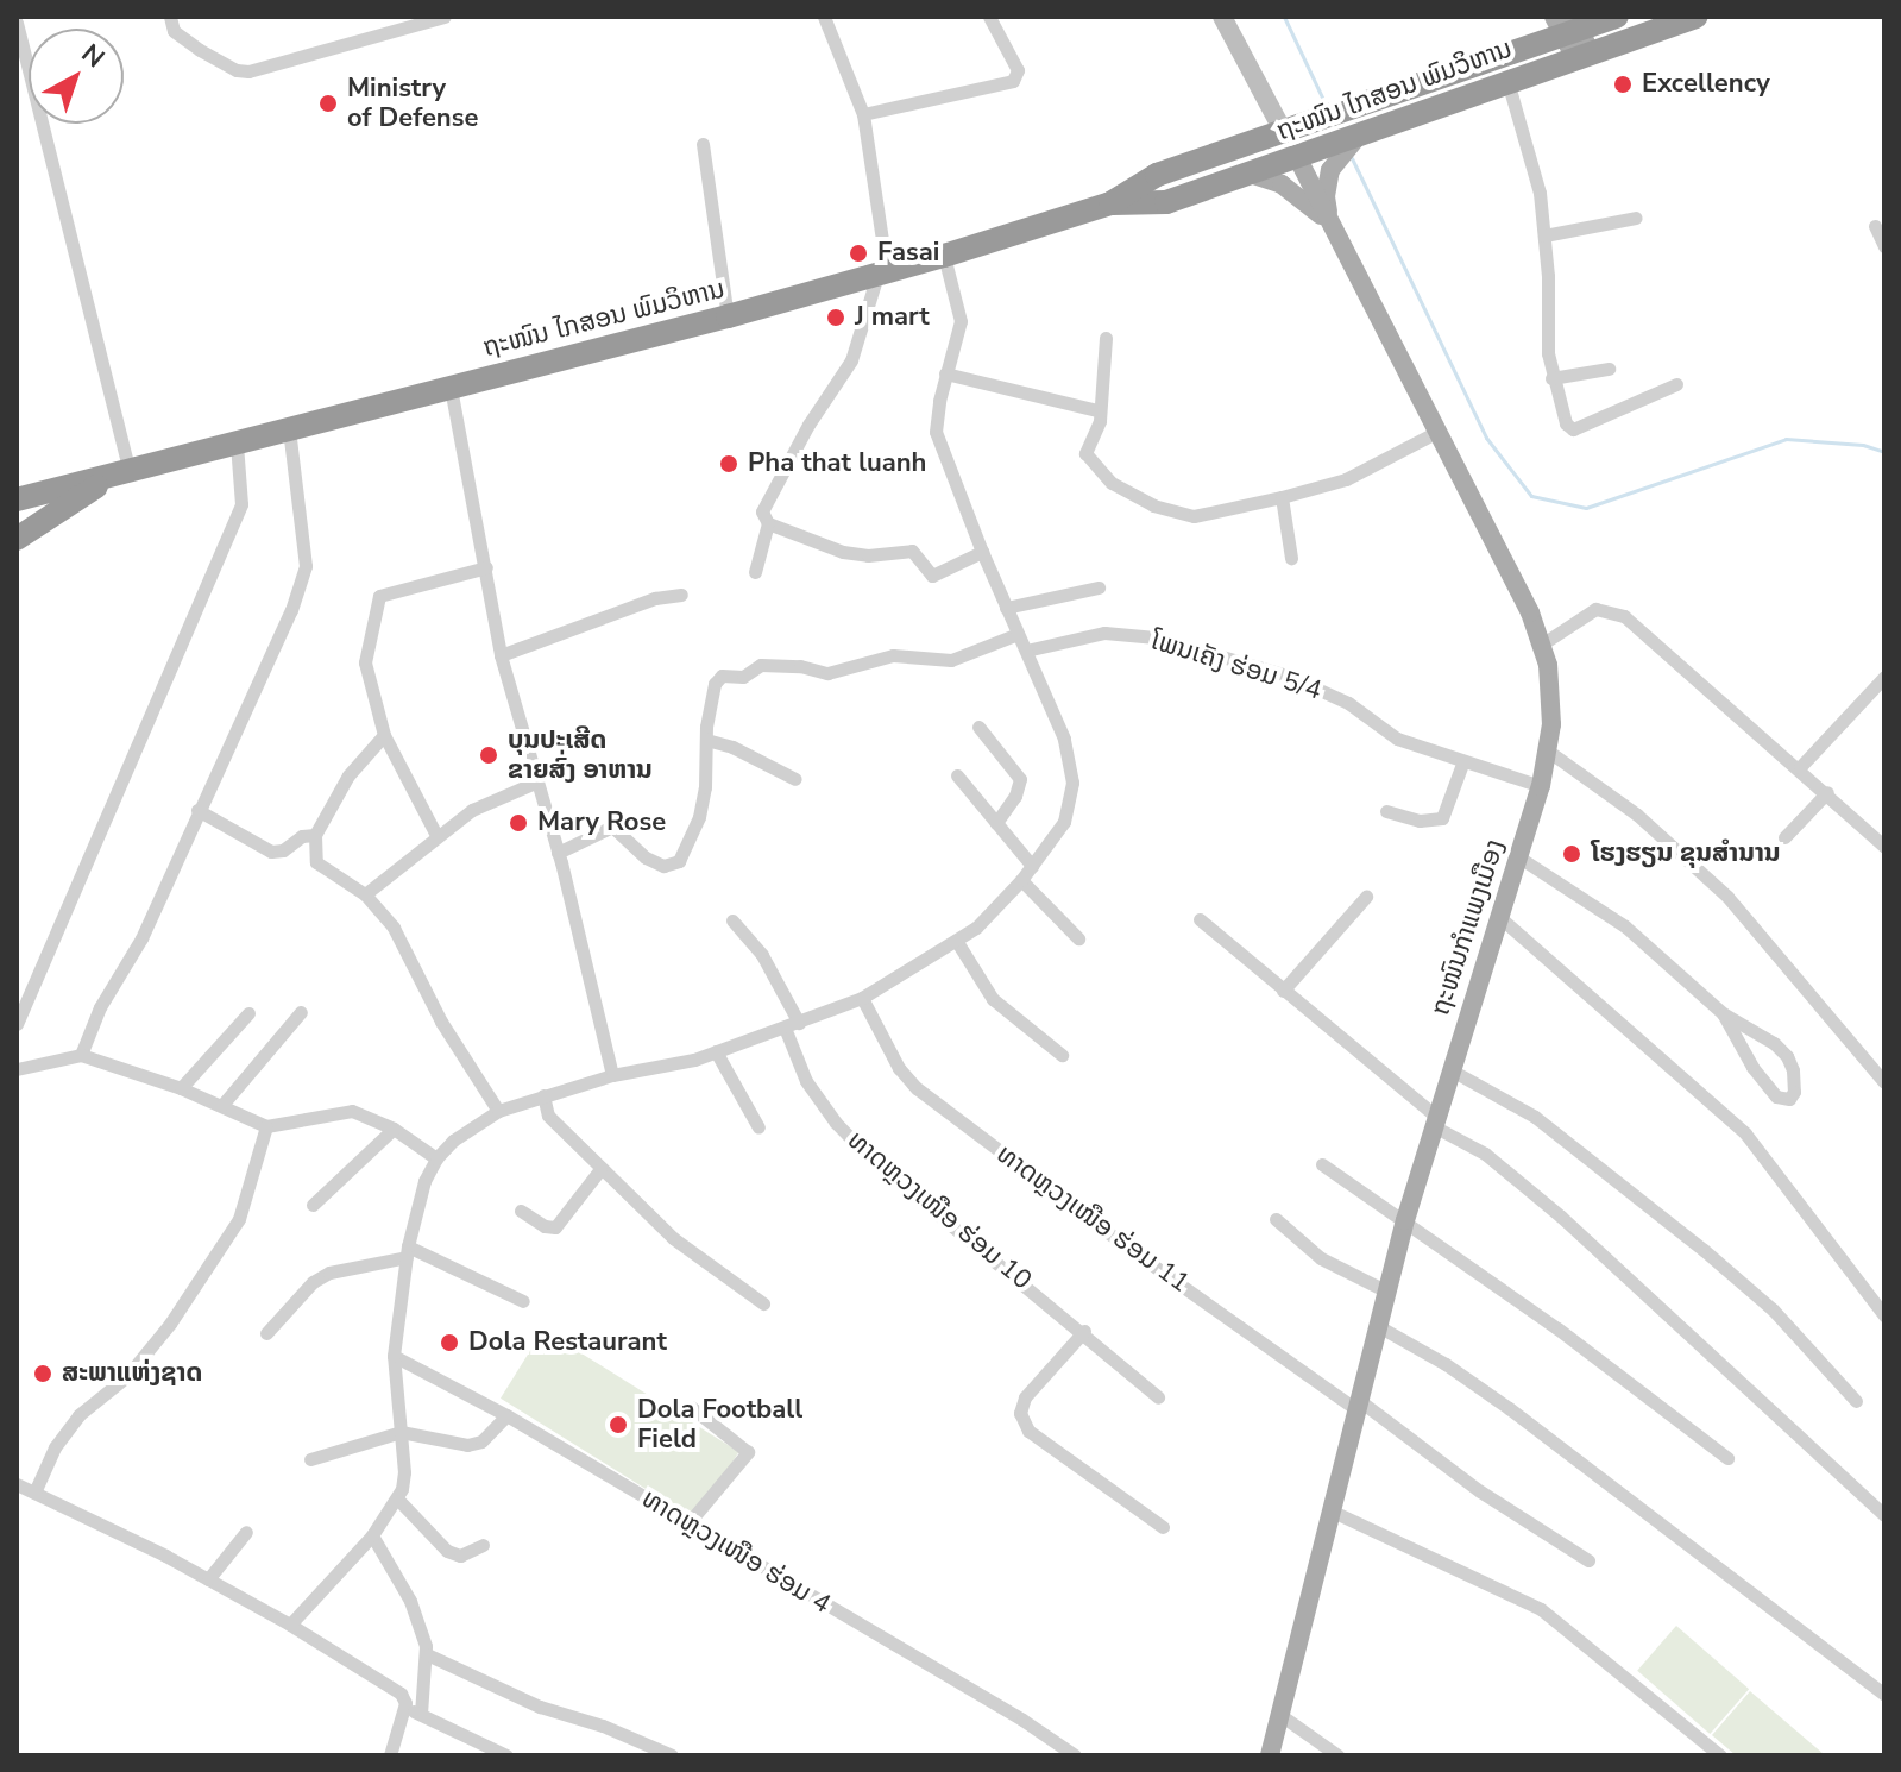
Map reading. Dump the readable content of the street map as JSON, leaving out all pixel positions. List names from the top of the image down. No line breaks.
{"streets":{"highway":["ຖະໜົນ ໄກສອນ ພົມວິຫານ"],"main road":["ຖະໜົນກຳແພງເມືອງ"],"street":["ໂພນເຄັງ ຮ່ອມ 5/4","ທາດຫຼວງເໜືອ ຮ່ອມ 10","ທາດຫຼວງເໜືອ ຮ່ອມ 11","ທາດຫຼວງເໜືອ ຮ່ອມ 4"]},"crossings":[["ຖະໜົນ ໄກສອນ ພົມວິຫານ","ຖະໜົນກຳແພງເມືອງ"],["ໂພນເຄັງ ຮ່ອມ 5/4","ຖະໜົນກຳແພງເມືອງ"],["ຖະໜົນກຳແພງເມືອງ","ທາດຫຼວງເໜືອ ຮ່ອມ 11"]],"places":["Excellency","Ministry of Defense","Fasai","J mart","Pha that luanh","ບຸນປະເສີດ ຂາຍສົ່ງ ອາຫານ","Mary Rose","ໂຮງຮຽນ ຂຸນສຳນານ","Dola Restaurant","ສະພາແຫ່ງຊາດ","Dola Football Field"],"north":"top right"}
